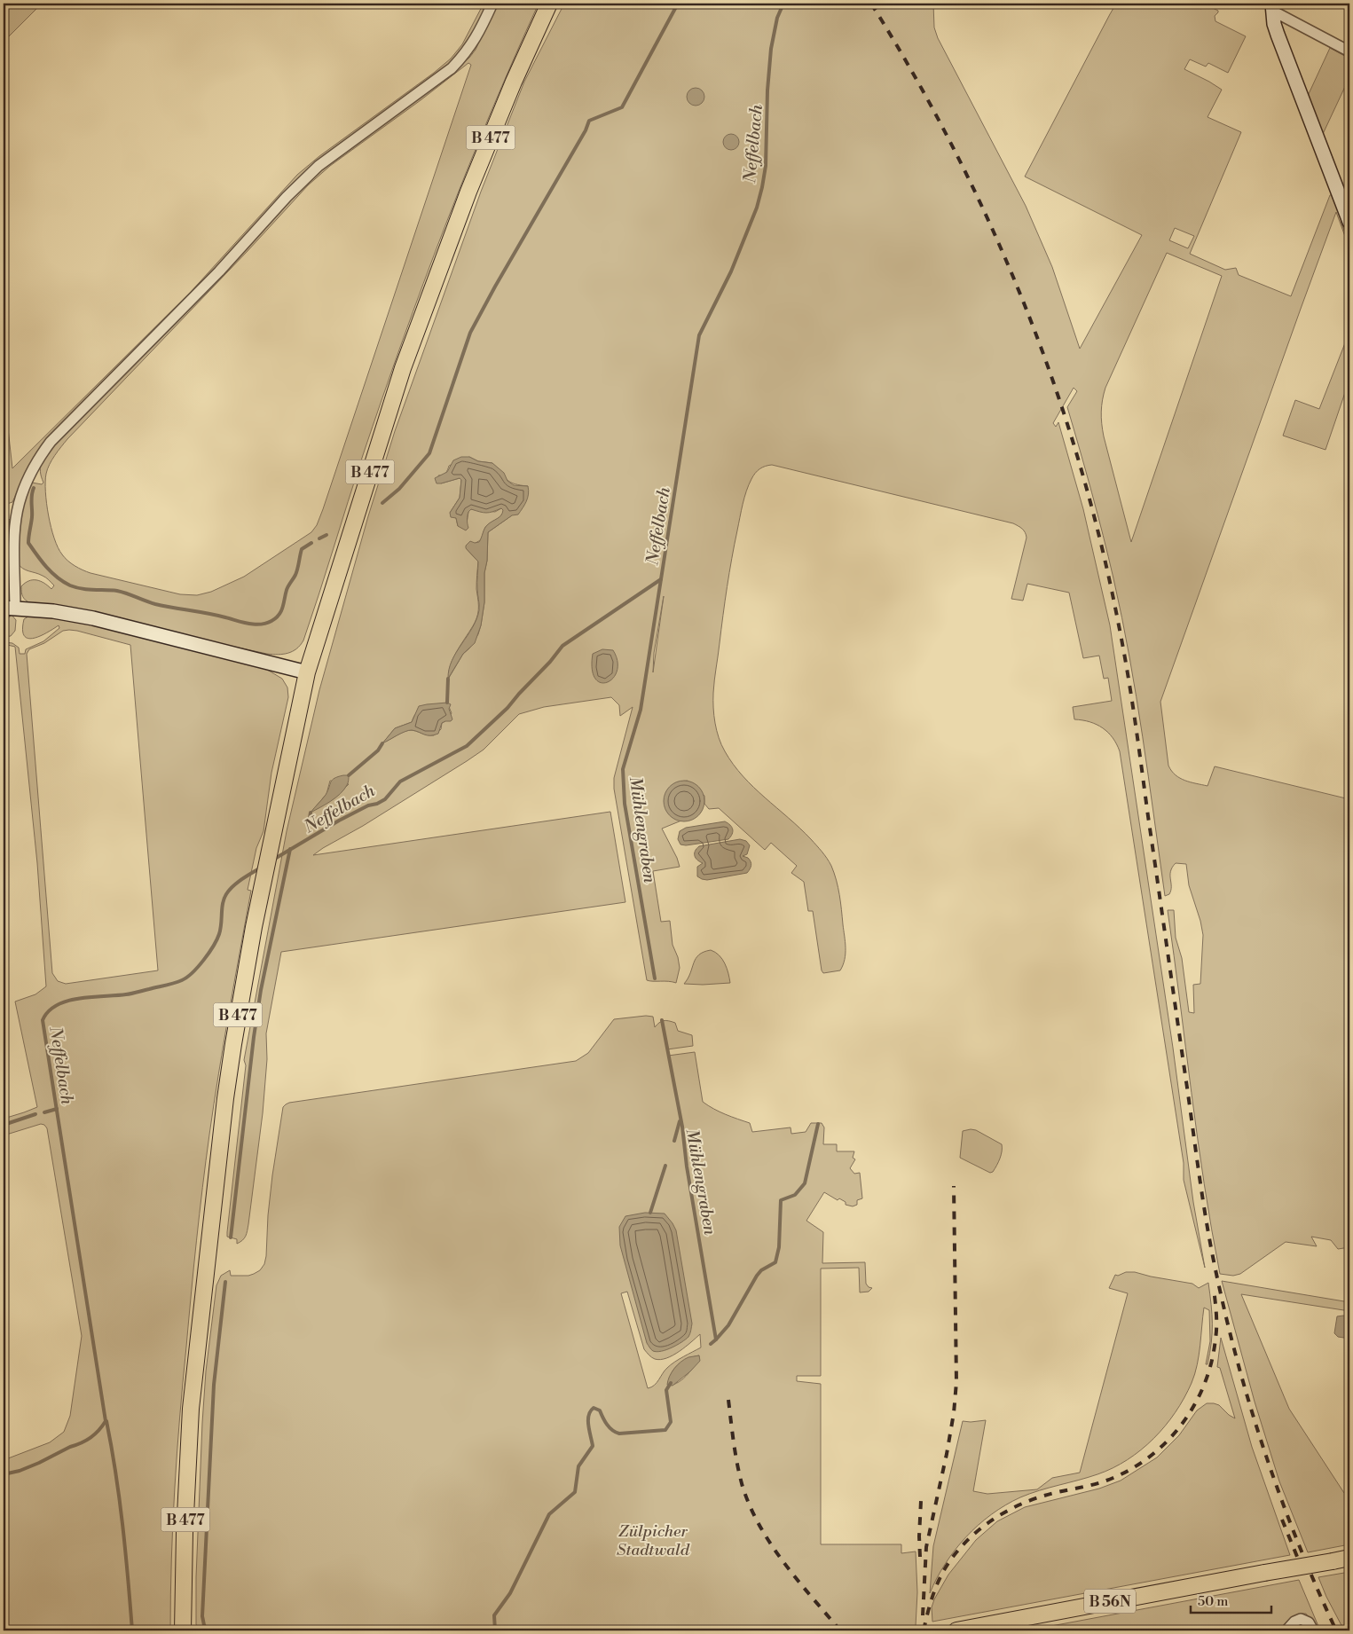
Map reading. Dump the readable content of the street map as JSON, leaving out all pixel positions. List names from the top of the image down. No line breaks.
{"streets":{"main road":["B 477","B 56N"]},"water":["Neffelbach","Mühlengraben"],"parks":["Zülpicher Stadtwald"],"scale_bar":"50 m"}
